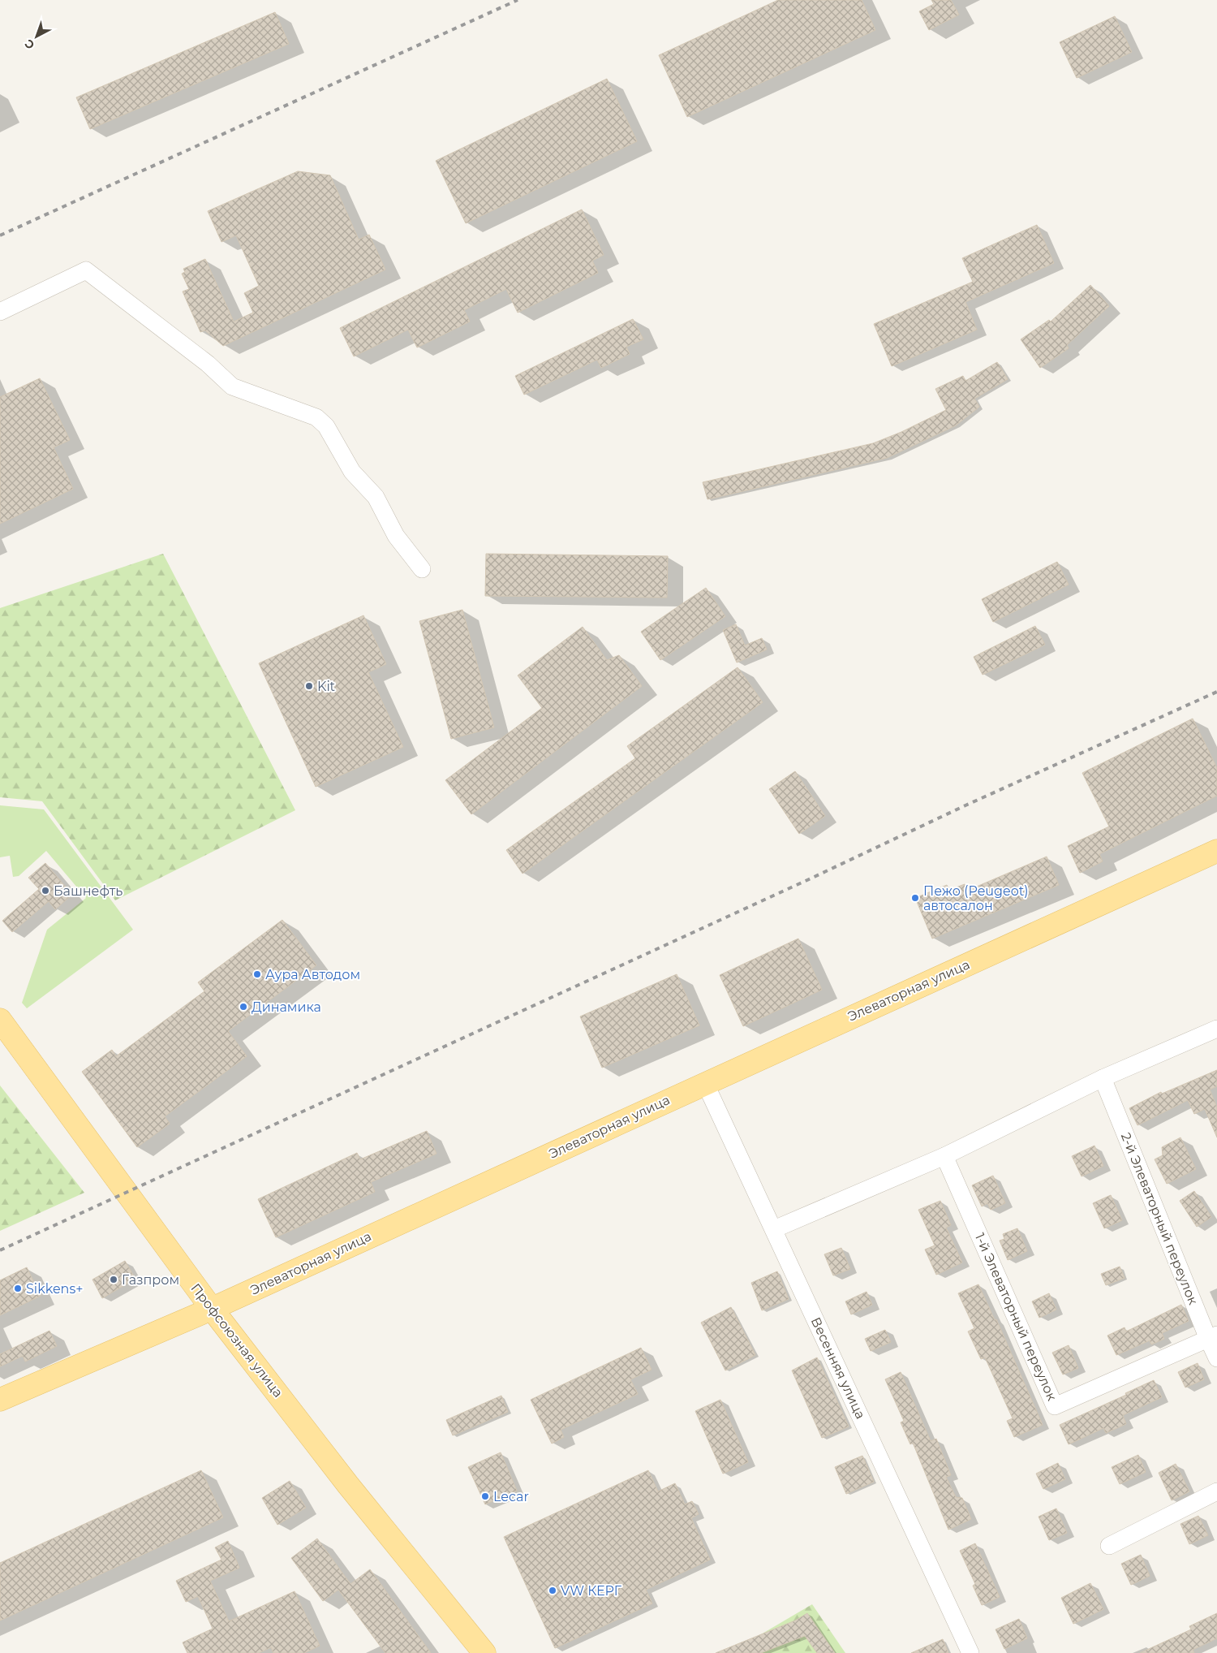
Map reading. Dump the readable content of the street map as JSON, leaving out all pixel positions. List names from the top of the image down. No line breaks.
{"streets":{"main road":["Элеваторная улица","Профсоюзная улица"],"street":["2-й Элеваторный переулок","1-й Элеваторный переулок","Весенняя улица"]},"crossings":[["Элеваторная улица","Профсоюзная улица"],["Элеваторная улица","Весенняя улица"],["2-й Элеваторный переулок","1-й Элеваторный переулок"]],"places":["Kit","Башнефть","Пежо (Peugeot) автосалон","Аура Автодом","Динамика","Газпром","Sikkens+","Lecar","VW КЕРГ"],"north":"bottom left"}
